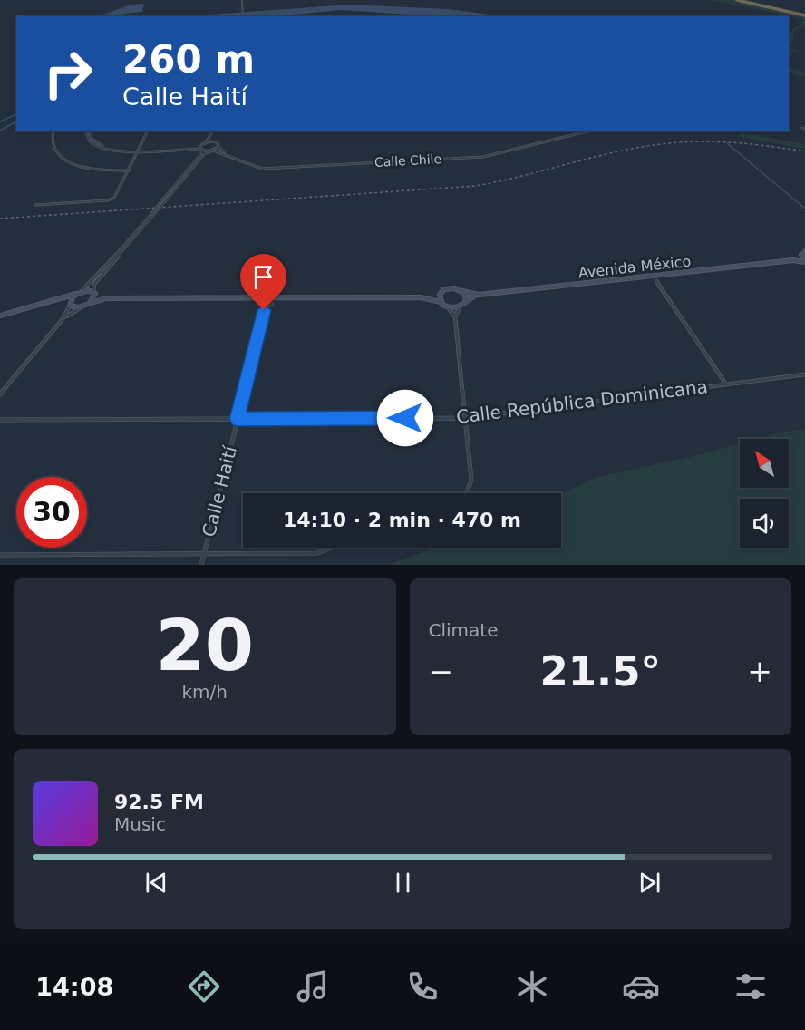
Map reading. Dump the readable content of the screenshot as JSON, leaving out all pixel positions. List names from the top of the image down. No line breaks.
{"streets":{"main road":["Avenida México"],"street":["Calle Chile","Calle República Dominicana","Calle Haití"]},"crossings":[["Calle República Dominicana","Calle Haití"]],"north":"top left","page":{"turn":["260 m","Calle Haití"],"limit":"30","trip":"14:10 · 2 min · 470 m","tile":[["20","km/h"],"Climate"],"heat":["−","21.5°","+"],"song":["92.5 FM","Music"],"tabs":"14:08"}}
